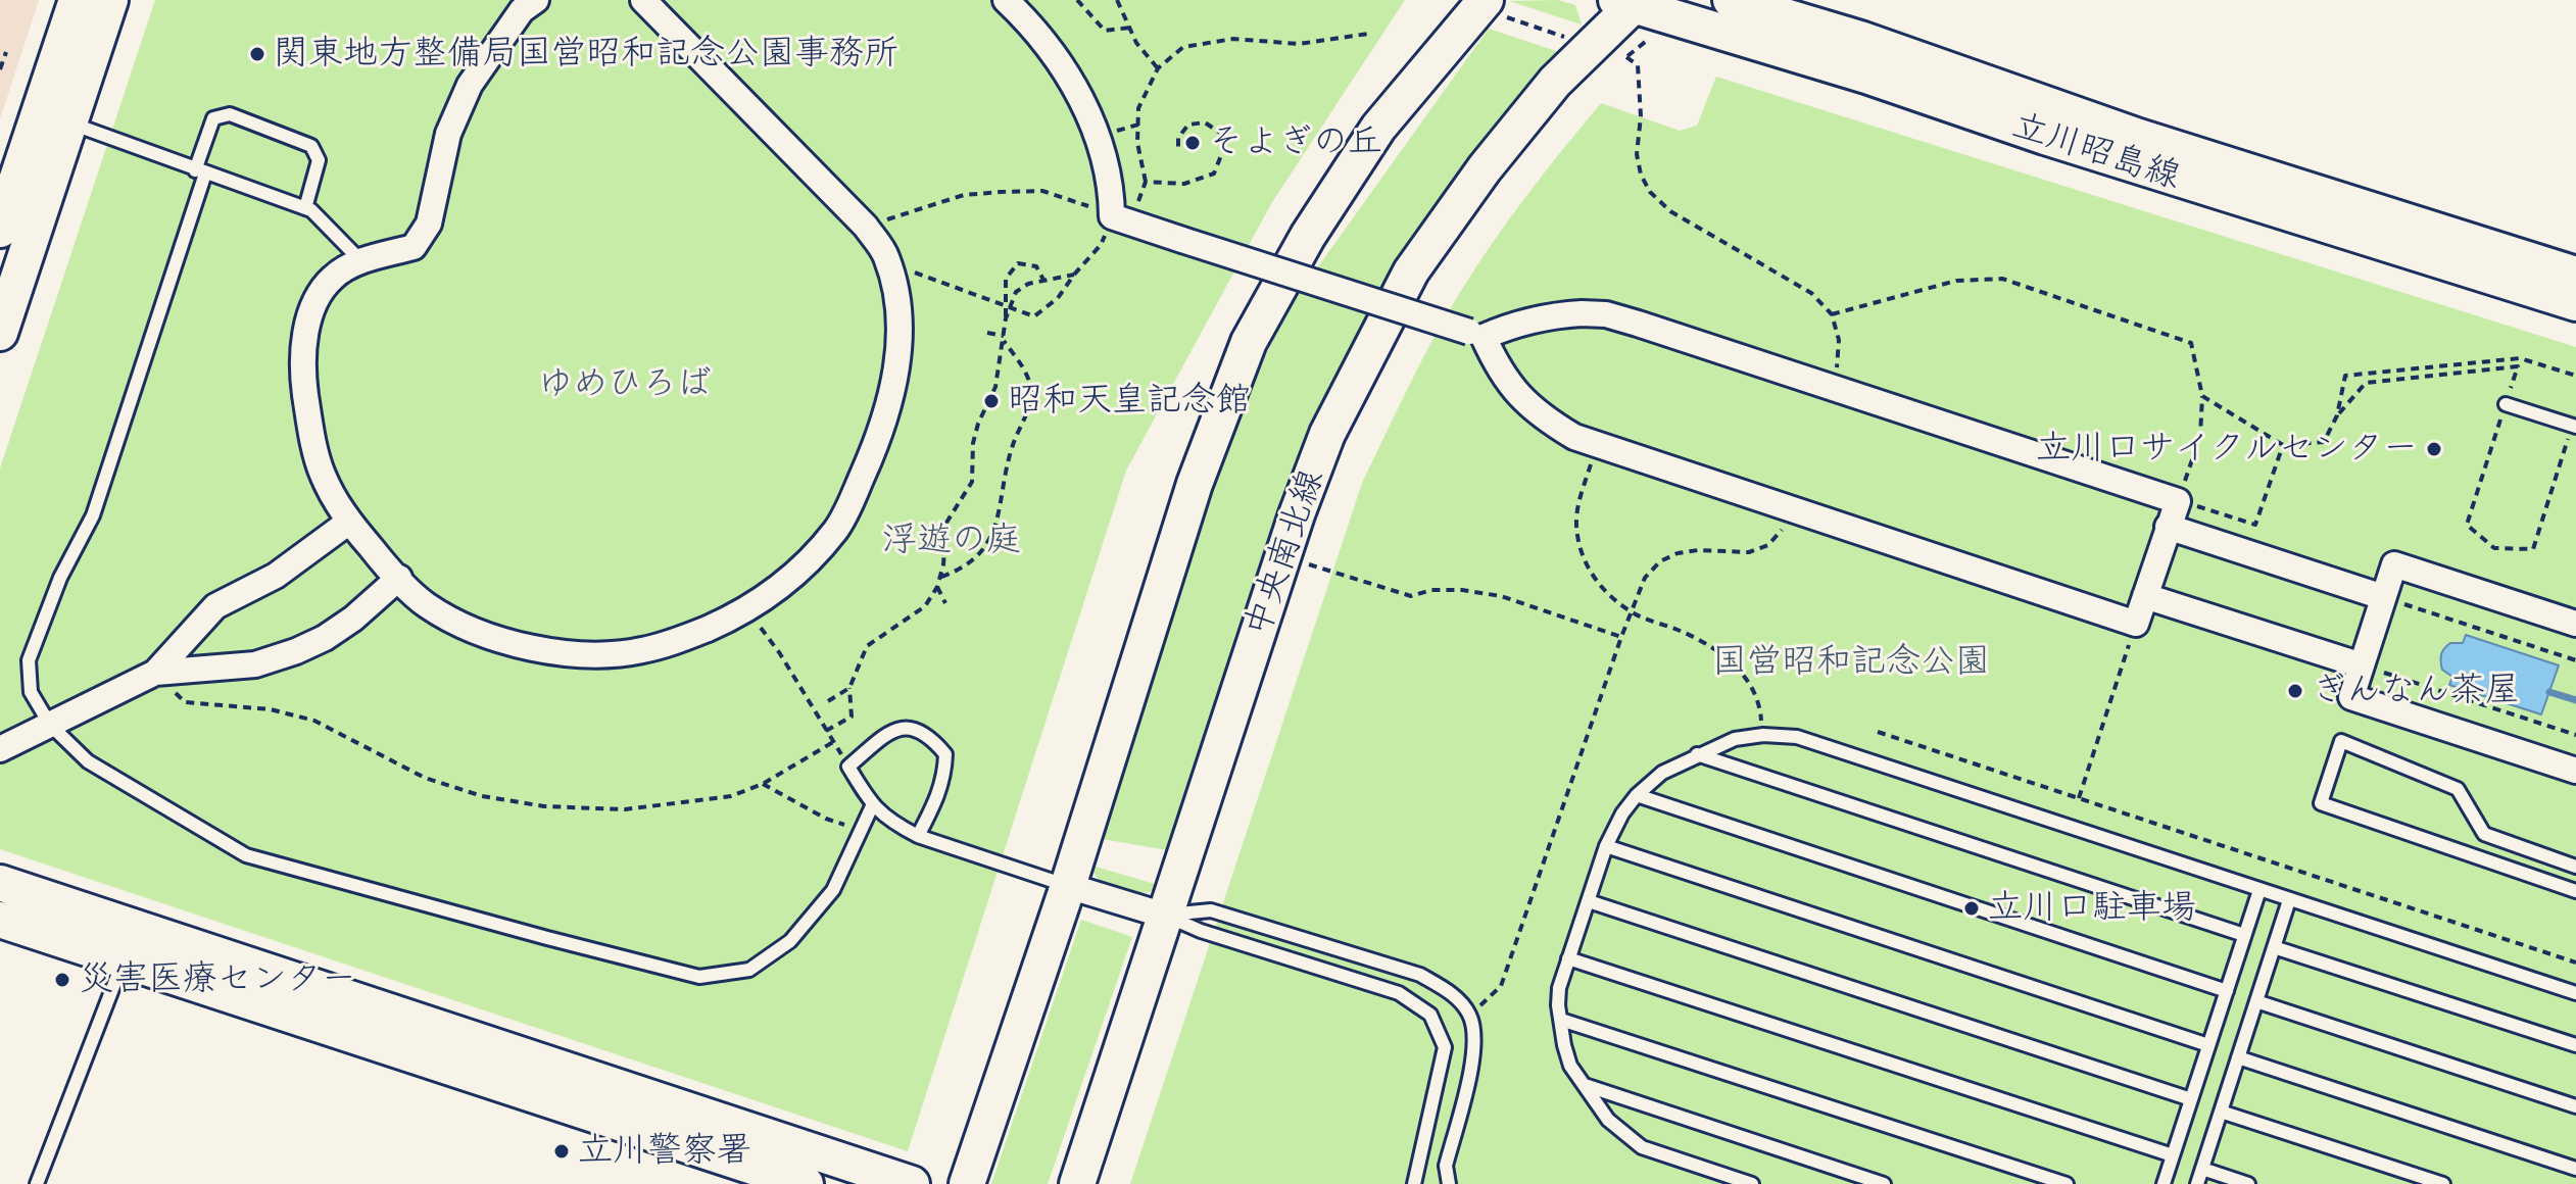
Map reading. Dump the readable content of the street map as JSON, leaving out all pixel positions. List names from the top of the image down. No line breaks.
{"streets":{"main road":["立川昭島線","中央南北線"]},"crossings":[["立川昭島線","中央南北線"]],"parks":["ゆめひろば","浮遊の庭","国営昭和記念公園"],"places":["関東地方整備局国営昭和記念公園事務所","そよぎの丘","昭和天皇記念館","立川口サイクルセンター","ぎんなん茶屋","立川口駐車場","災害医療センター","立川警察署"]}
